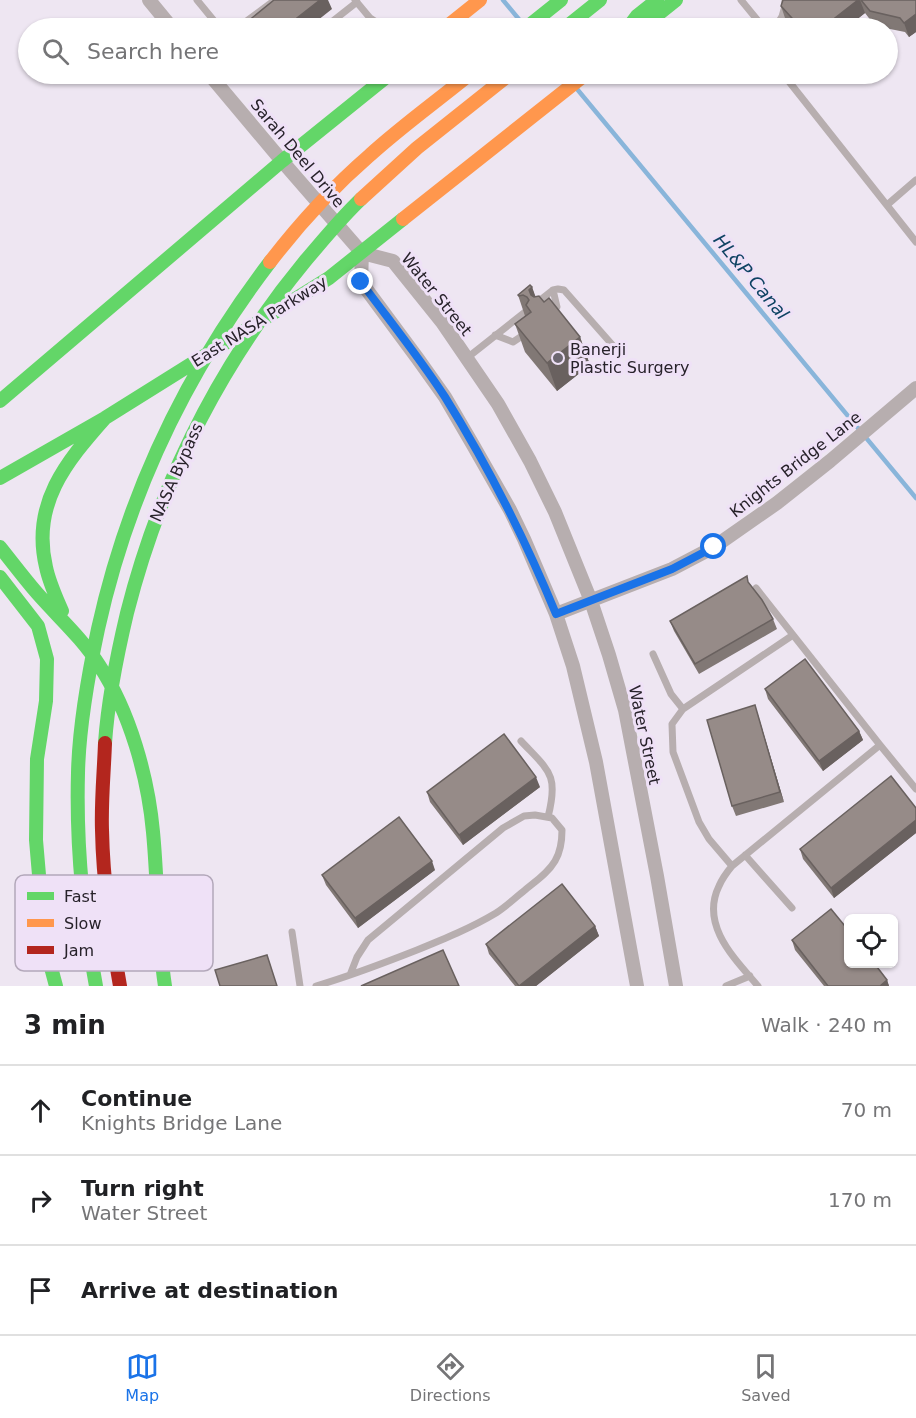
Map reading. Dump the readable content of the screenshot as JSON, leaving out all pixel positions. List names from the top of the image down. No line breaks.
{"streets":{"main road":["East NASA Parkway","NASA Bypass"],"street":["Sarah Deel Drive","Water Street","Knights Bridge Lane"]},"crossings":[["Sarah Deel Drive","Water Street"],["Sarah Deel Drive","East NASA Parkway"],["Water Street","East NASA Parkway"],["Water Street","Knights Bridge Lane"]],"water":["HL&P Canal"],"places":["Banerji Plastic Surgery"],"legend":["Fast","Slow","Jam"],"page":{"search":"Search here","heading":["3 min","Walk · 240 m"],"list":[["Continue","Knights Bridge Lane","70 m"],["Turn right","Water Street","170 m"],"Arrive at destination"],"nav":["Map","Directions","Saved"]}}
